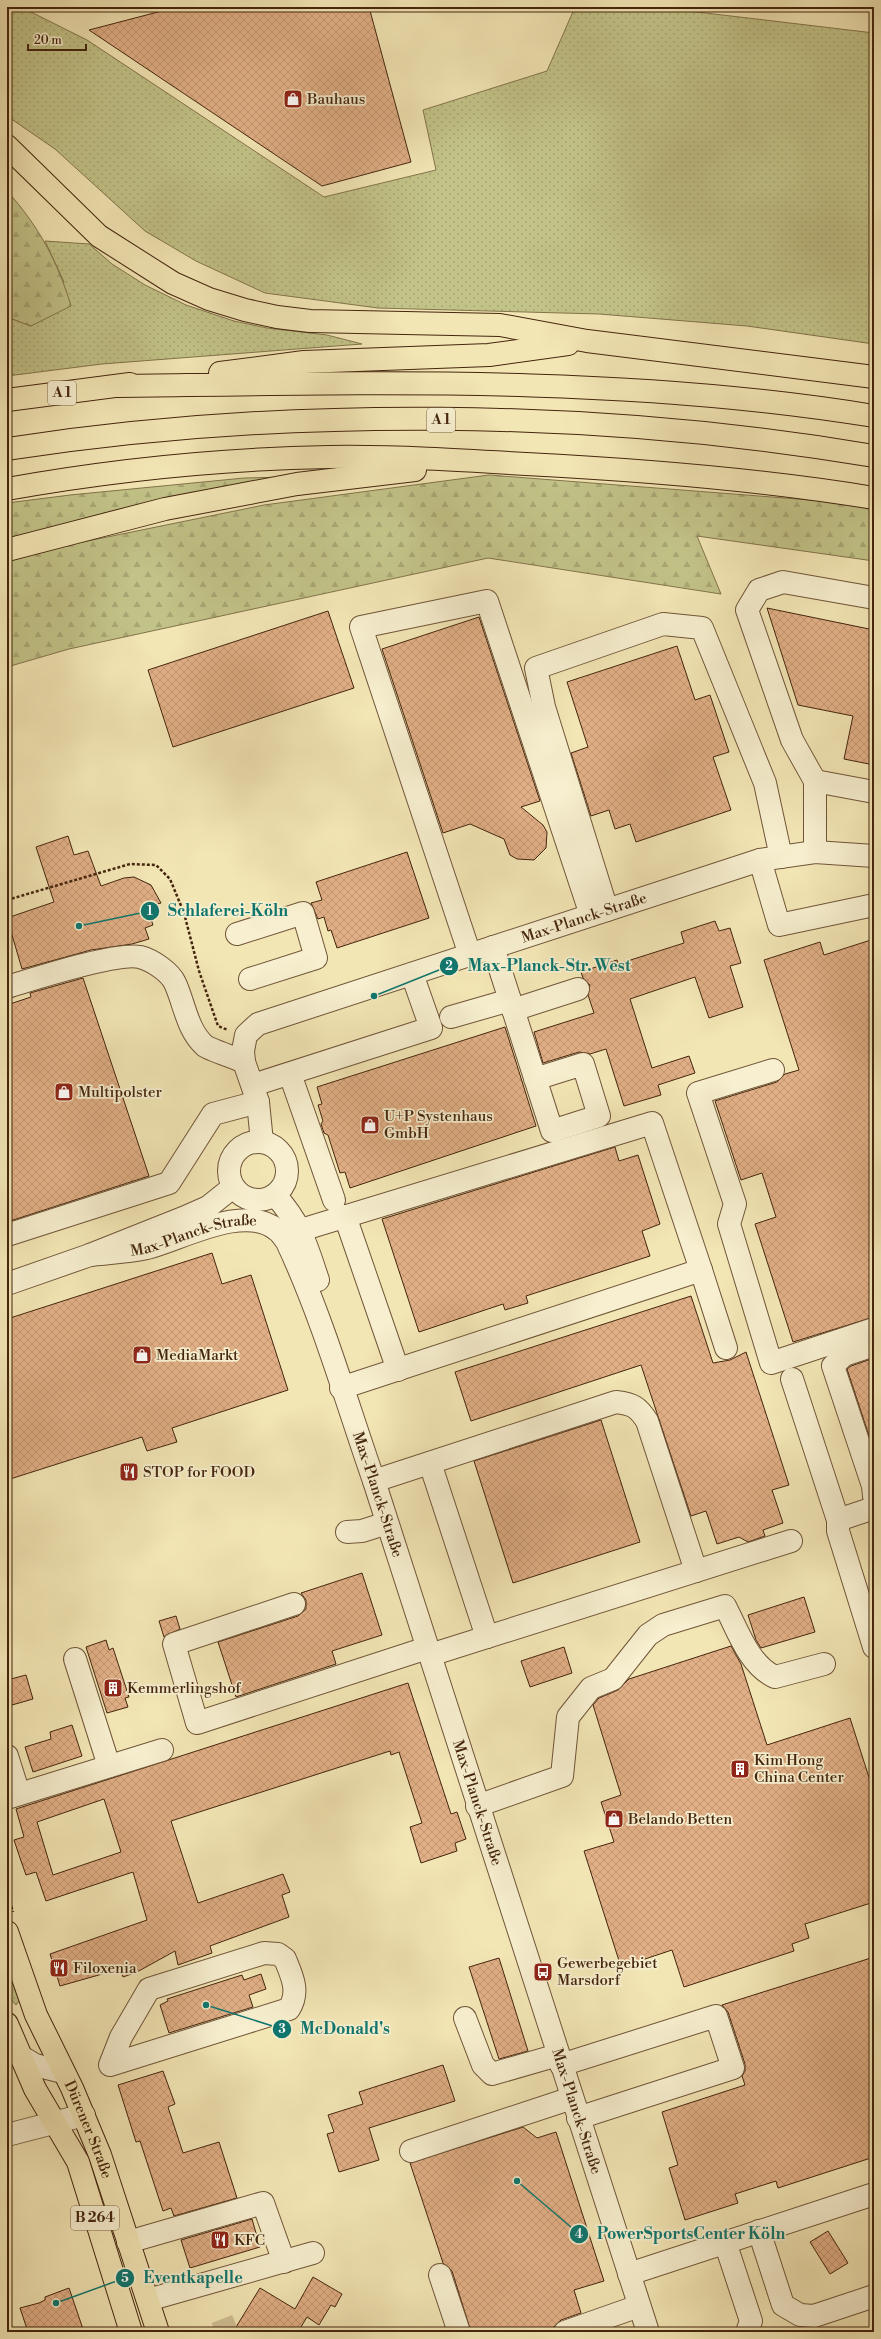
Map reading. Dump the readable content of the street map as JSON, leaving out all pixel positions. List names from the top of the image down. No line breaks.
{"streets":{"main road":["A 1","Dürener Straße","B 264"],"street":["Max-Planck-Straße"]},"places":{"shop":["Bauhaus","Multipolster","U+P Systenhaus GmbH","MediaMarkt","Belando Betten"],"other":["Schlaferei-Köln","Max-Planck-Str. West","McDonald's","PowerSportsCenter Köln","Eventkapelle"],"restaurant":["STOP for FOOD","Filoxenia","KFC"],"building":["Kemmerlingshof","Kim Hong China Center"],"bus stop":["Gewerbegebiet Marsdorf"]},"scale_bar":"20 m"}
